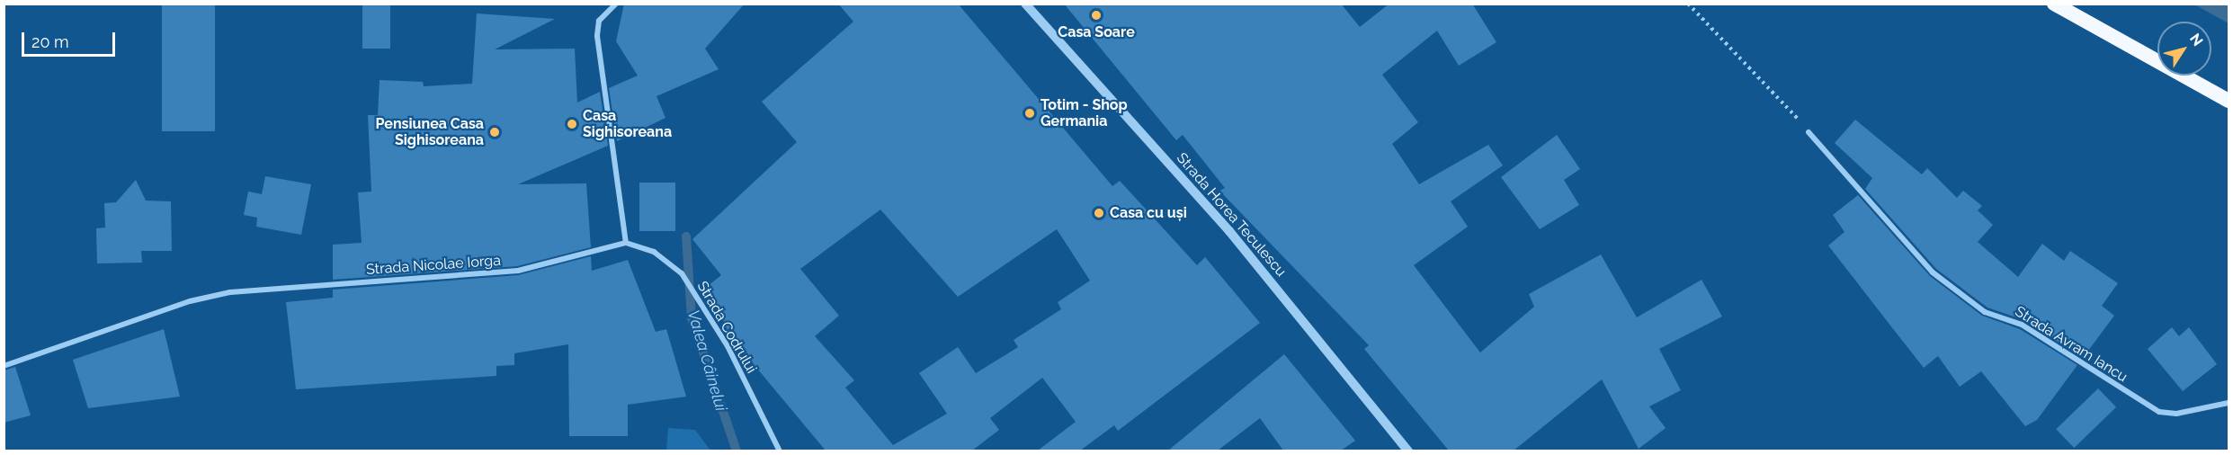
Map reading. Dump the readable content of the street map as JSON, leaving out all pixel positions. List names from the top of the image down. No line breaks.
{"streets":{"street":["Strada Horea Teculescu","Strada Nicolae Iorga","Strada Codrului","Strada Avram Iancu"]},"crossings":[["Strada Nicolae Iorga","Strada Codrului"]],"water":["Valea Câinelui"],"places":["Casa Soare","Totim - Shop Germania","Casa Sighisoreana","Pensiunea Casa Sighisoreana","Casa cu uși"],"scale_bar":"20 m","north":"top right"}
